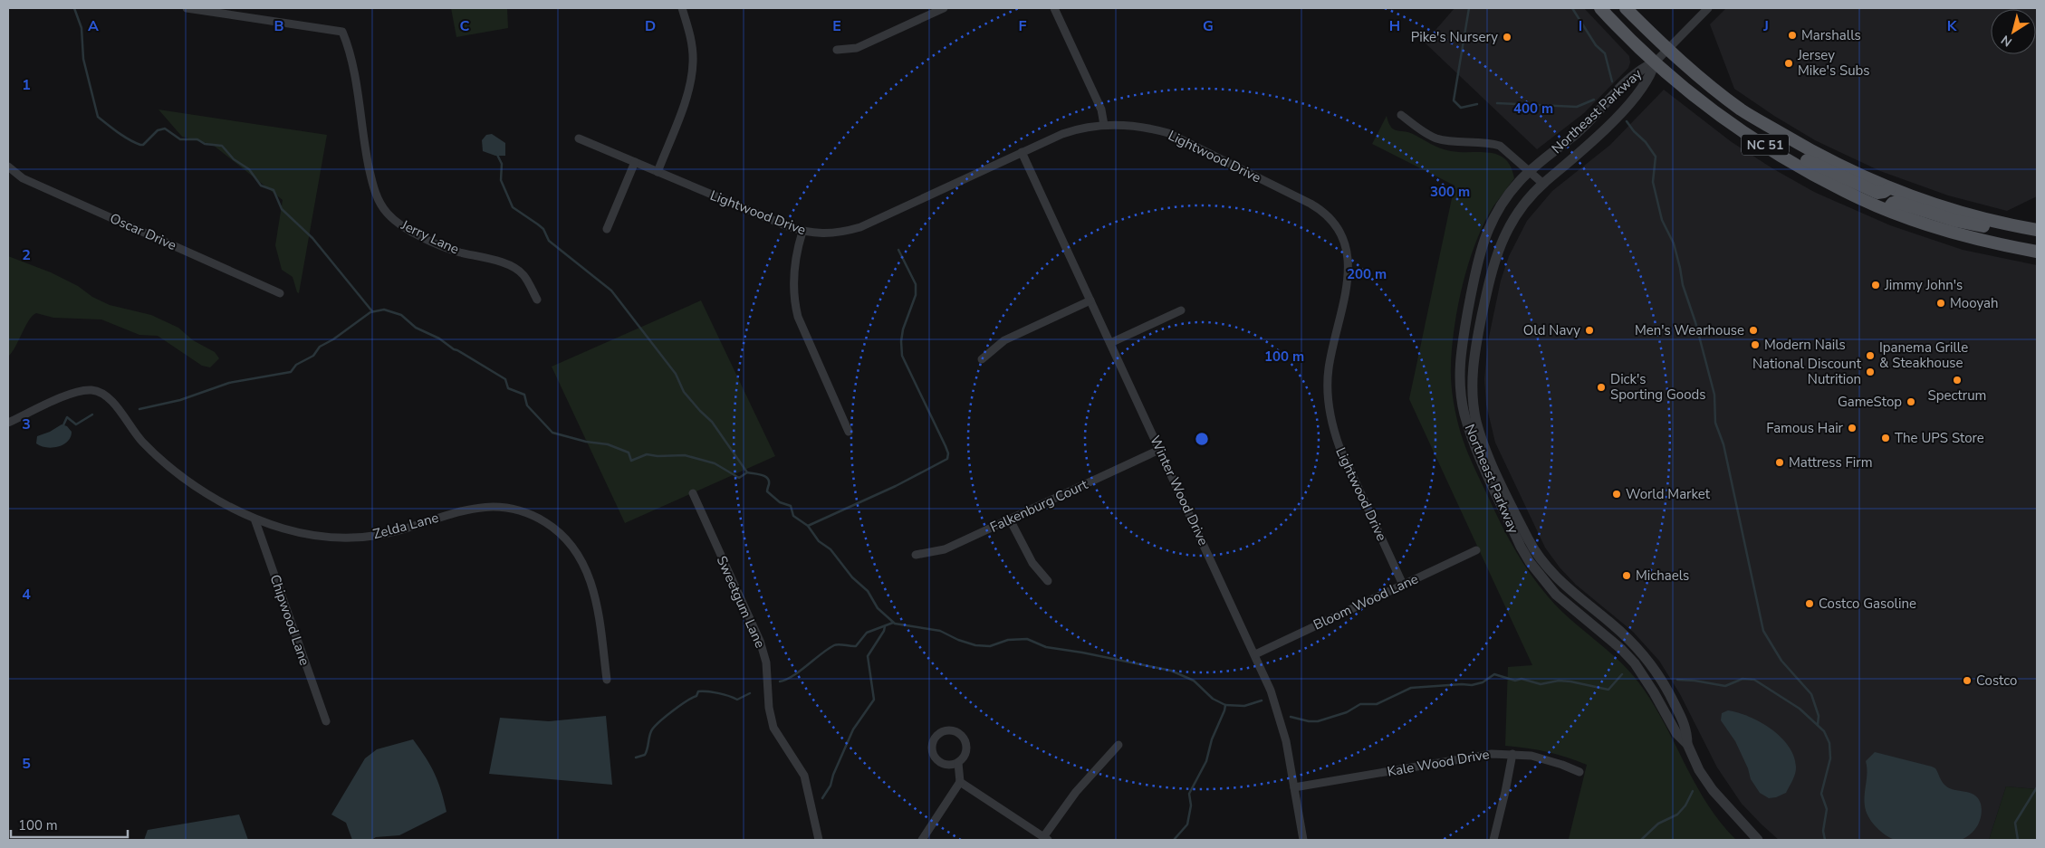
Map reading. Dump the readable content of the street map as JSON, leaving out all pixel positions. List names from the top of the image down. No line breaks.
{"streets":{"main road":["NC 51"],"street":["Northeast Parkway","Lightwood Drive","Oscar Drive","Jerry Lane","Winter Wood Drive","Falkenburg Court","Zelda Lane","Sweetgum Lane","Bloom Wood Lane","Chipwood Lane","Kale Wood Drive"]},"crossings":[["Northeast Parkway","NC 51"],["Lightwood Drive","Winter Wood Drive"],["Lightwood Drive","Bloom Wood Lane"],["Winter Wood Drive","Falkenburg Court"],["Winter Wood Drive","Bloom Wood Lane"],["Winter Wood Drive","Kale Wood Drive"],["Zelda Lane","Chipwood Lane"]],"places":["Marshalls","Pike's Nursery","Jersey Mike's Subs","Jimmy John's","Mooyah","Old Navy","Men's Wearhouse","Modern Nails","Ipanema Grille & Steakhouse","National Discount Nutrition","Spectrum","Dick's Sporting Goods","GameStop","Famous Hair","The UPS Store","Mattress Firm","World Market","Michaels","Costco Gasoline","Costco"],"scale_bar":"100 m","north":"bottom left","grid":{"columns":["A","B","C","D","E","F","G","H","I","J","K"],"rows":["1","2","3","4","5"]},"rings":["400 m","300 m","200 m","100 m"]}
